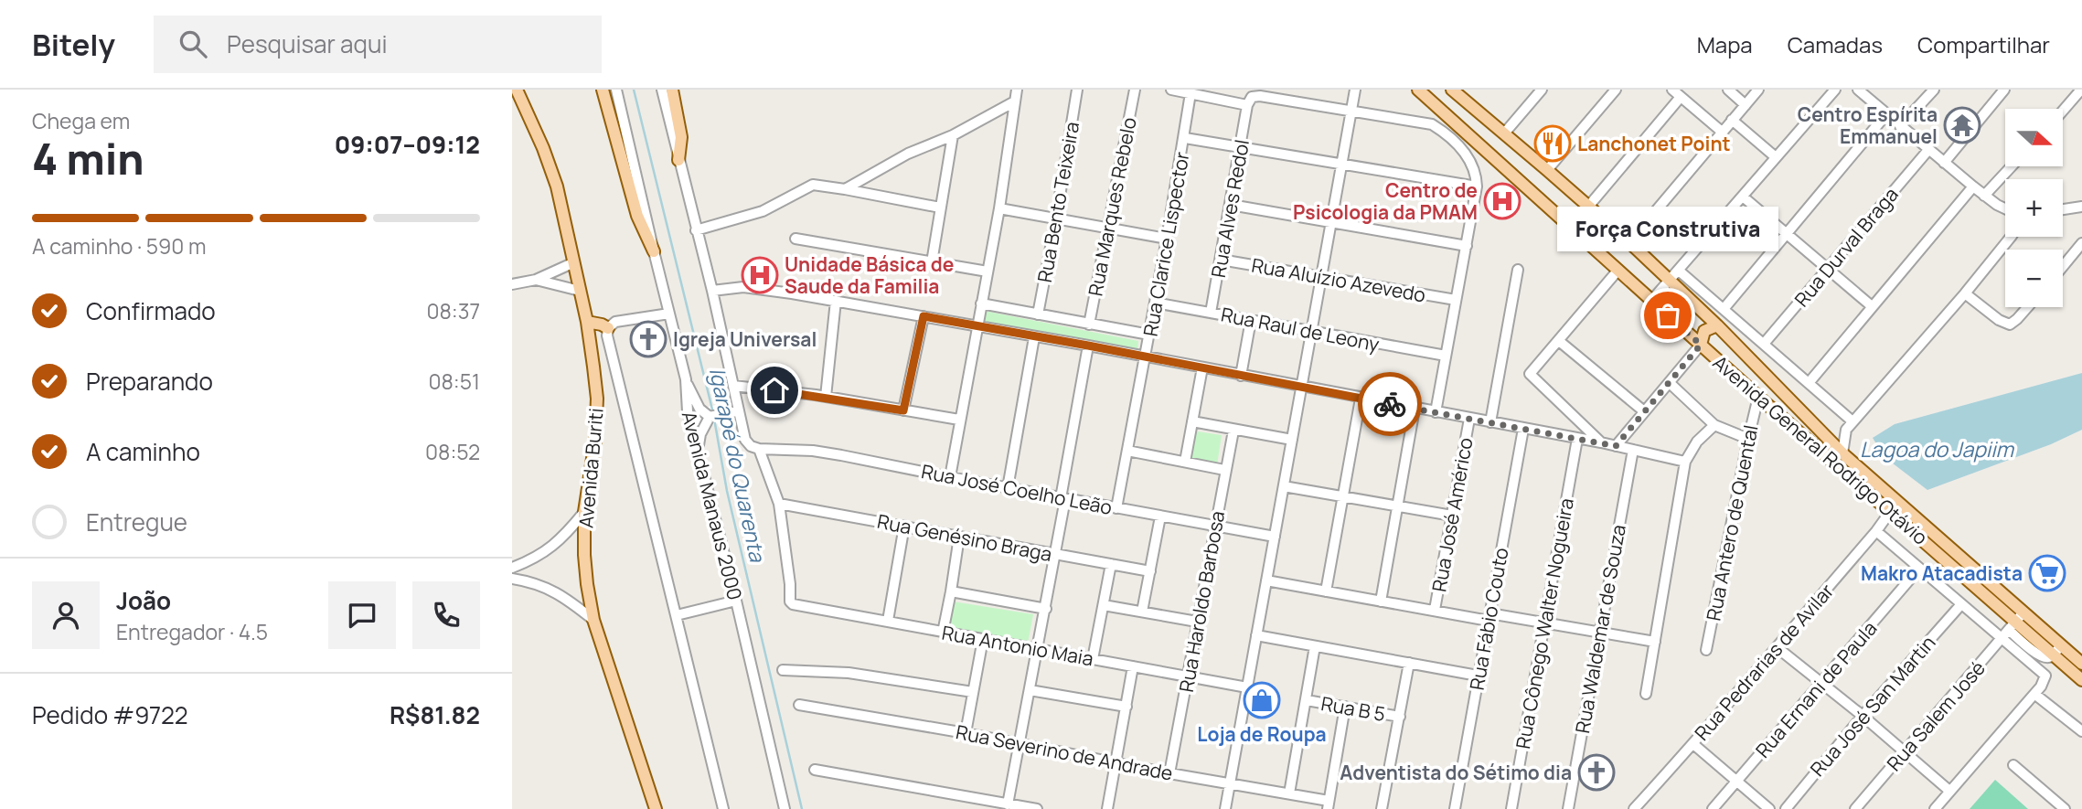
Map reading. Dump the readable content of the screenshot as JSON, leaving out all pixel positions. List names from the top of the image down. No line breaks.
{"streets":{"main road":["Avenida General Rodrigo Otávio","Avenida Buriti"],"street":["Rua Bento Teixeira","Rua Marques Rebelo","Rua Alves Redol","Rua Clarice Lispector","Rua Durval Braga","Rua Aluízio Azevedo","Rua Raul de Leony","Rua José Coelho Leão","Avenida Manaus 2000","Rua José Américo","Rua Antero de Quental","Rua Genésino Braga","Rua Haroldo Barbosa","Rua Fábio Couto","Rua Cônego Walter Nogueira","Rua Waldemar de Souza","Rua Antonio Maia","Rua Pedrarias de Avilar","Rua Ernani de Paula","Rua José San Martin","Rua B 5","Rua Salem José","Rua Severino de Andrade"]},"crossings":[["Rua Alves Redol","Rua Aluízio Azevedo"],["Rua Alves Redol","Rua Raul de Leony"],["Rua Clarice Lispector","Rua Raul de Leony"],["Rua Clarice Lispector","Rua José Coelho Leão"],["Avenida General Rodrigo Otávio","Rua Antero de Quental"],["Avenida General Rodrigo Otávio","Rua Pedrarias de Avilar"],["Avenida General Rodrigo Otávio","Rua Salem José"],["Rua José Coelho Leão","Rua Haroldo Barbosa"],["Rua Genésino Braga","Rua Antonio Maia"],["Rua Haroldo Barbosa","Rua Antonio Maia"],["Rua Haroldo Barbosa","Rua Severino de Andrade"]],"water":["Lagoa do Japiim","Igarapé do Quarenta"],"places":{"temple":["Centro Espírita Emmanuel"],"restaurant":["Lanchonet Point"],"hospital":["Centro de Psicologia da PMAM","Unidade Básica de Saude da Familia"],"other":["Força Construtiva"],"church":["Igreja Universal","Adventista do Sétimo dia"],"supermarket":["Makro Atacadista"],"shop":["Loja de Roupa"]},"north":"right","page":{"header":"Bitely","search":"Pesquisar aqui","nav":["Mapa","Camadas","Compartilhar"],"heading":["4 min","Chega em","09:07–09:12"],"panel":["João","Entregador · 4.5","Pedido #9722","R$81.82"],"map_buttons":["+","−"],"bar":"A caminho · 590 m","bubble":"Força Construtiva","list":[["Confirmado","08:37"],["Preparando","08:51"],["A caminho","08:52"],"Entregue"]}}
